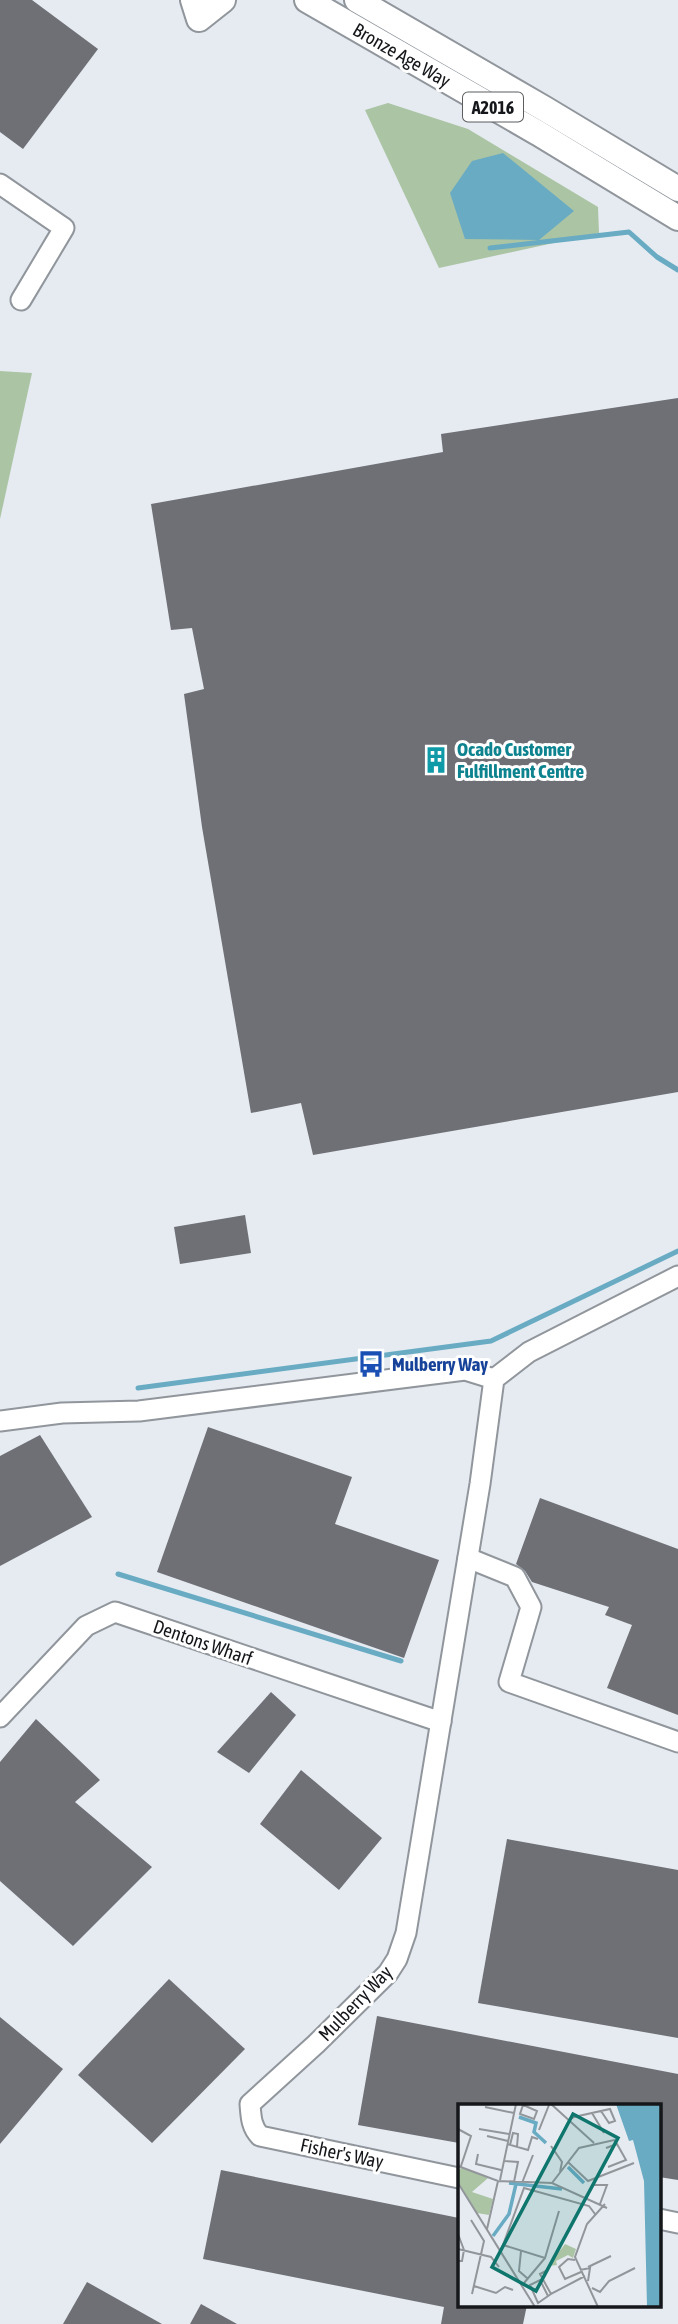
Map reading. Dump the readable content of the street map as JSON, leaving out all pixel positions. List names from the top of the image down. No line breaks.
{"streets":{"main road":["Bronze Age Way","A2016"],"street":["Dentons Wharf","Mulberry Way","Fisher's Way"]},"crossings":[["Dentons Wharf","Mulberry Way"],["Mulberry Way","Fisher's Way"]],"places":{"building":["Ocado Customer Fulfillment Centre"],"bus stop":["Mulberry Way"]}}
